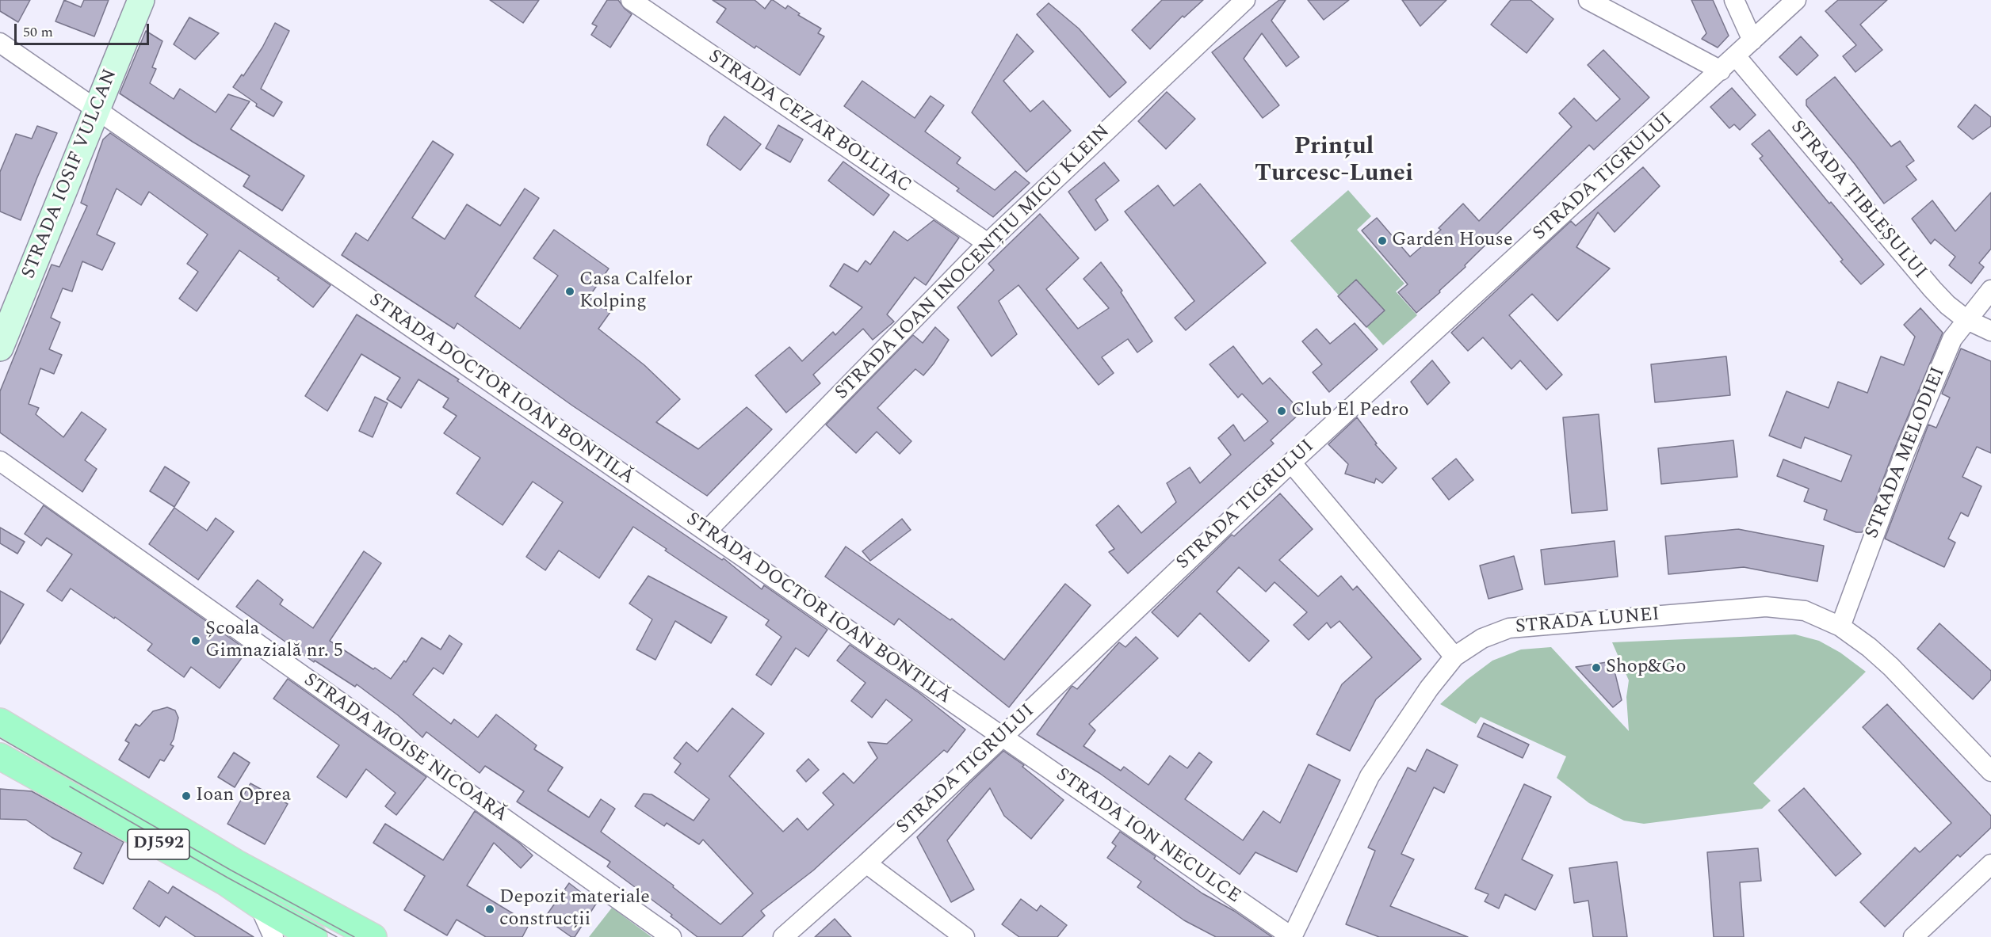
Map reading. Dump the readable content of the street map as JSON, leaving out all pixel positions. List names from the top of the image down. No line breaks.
{"streets":{"main road":["DJ592"],"street":["STRADA CEZAR BOLLIAC","STRADA IOSIF VULCAN","STRADA TIGRULUI","STRADA ȚIBLEȘULUI","STRADA IOAN INOCENȚIU MICU KLEIN","STRADA DOCTOR IOAN BONTILĂ","STRADA MELODIEI","STRADA LUNEI","STRADA MOISE NICOARĂ","STRADA ION NECULCE"]},"crossings":[["STRADA CEZAR BOLLIAC","STRADA IOAN INOCENȚIU MICU KLEIN"],["STRADA IOSIF VULCAN","STRADA DOCTOR IOAN BONTILĂ"],["STRADA TIGRULUI","STRADA ȚIBLEȘULUI"],["STRADA TIGRULUI","STRADA DOCTOR IOAN BONTILĂ"],["STRADA TIGRULUI","STRADA ION NECULCE"],["STRADA ȚIBLEȘULUI","STRADA MELODIEI"],["STRADA IOAN INOCENȚIU MICU KLEIN","STRADA DOCTOR IOAN BONTILĂ"],["STRADA DOCTOR IOAN BONTILĂ","STRADA ION NECULCE"],["STRADA MELODIEI","STRADA LUNEI"],["STRADA LUNEI","STRADA ION NECULCE"]],"districts":["Prințul Turcesc-Lunei"],"places":["Garden House","Casa Calfelor Kolping","Club El Pedro","Școala Gimnazială nr. 5","Shop&Go","Ioan Oprea","Depozit materiale construcții"],"scale_bar":"50 m"}
